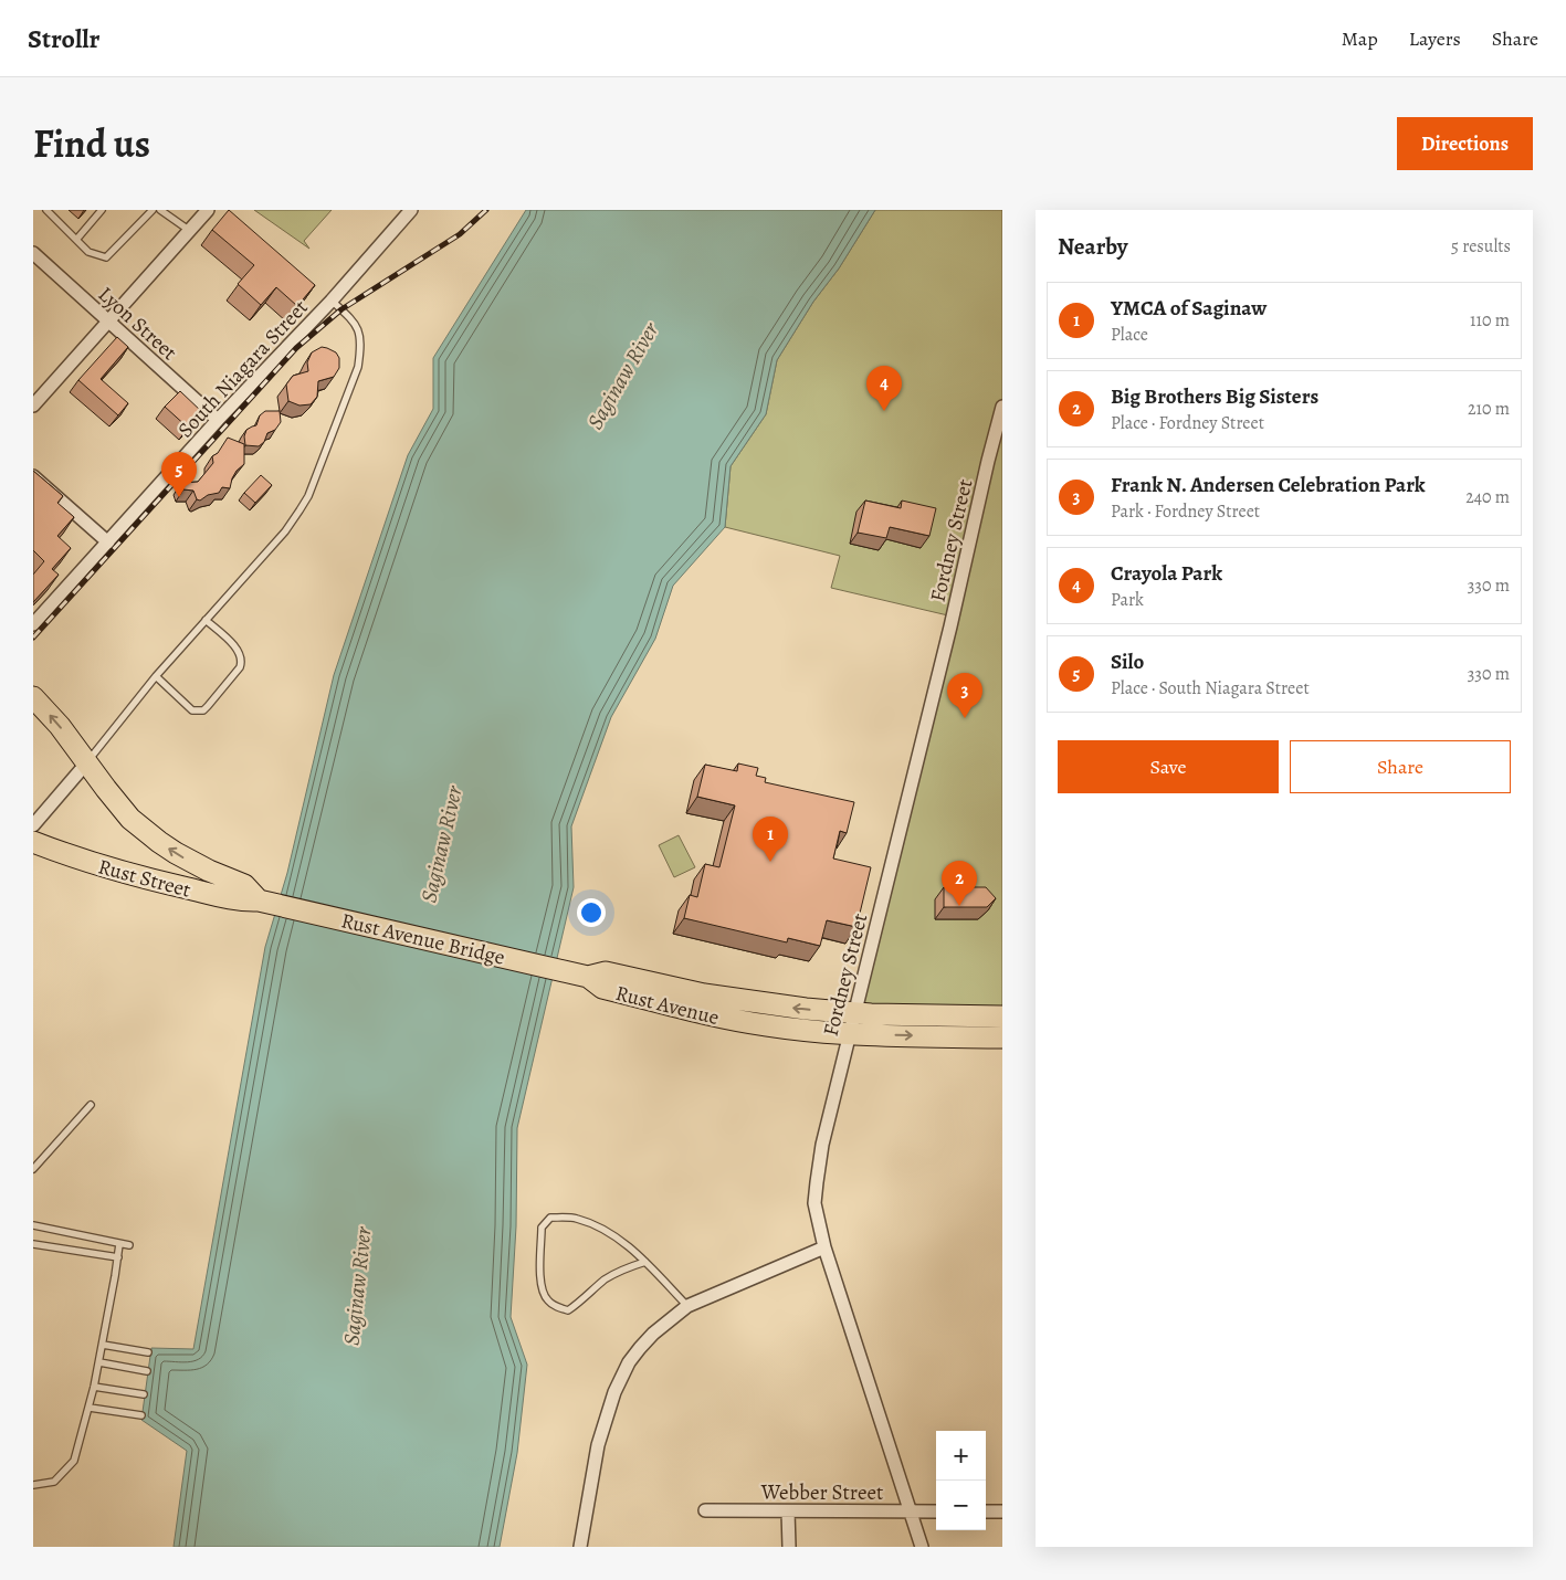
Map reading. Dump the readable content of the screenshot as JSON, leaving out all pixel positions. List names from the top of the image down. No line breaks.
{"streets":{"highway":["Rust Street","Rust Avenue Bridge","Rust Avenue"],"street":["Lyon Street","South Niagara Street","Fordney Street","Webber Street"]},"crossings":[["Lyon Street","South Niagara Street"],["Fordney Street","Rust Avenue"],["Fordney Street","Webber Street"],["Rust Street","Rust Avenue Bridge"],["Rust Avenue Bridge","Rust Avenue"]],"water":["Saginaw River"],"page":{"header":"Strollr","nav":["Map","Layers","Share"],"title":"Find us","buttons":["Directions",["Save","Share"]],"heading":["Nearby","5 results"],"list":[{"mark":"1","name":"YMCA of Saginaw","note":"Place","value":"110 m"},{"mark":"2","name":"Big Brothers Big Sisters","note":"Place · Fordney Street","value":"210 m"},{"mark":"3","name":"Frank N. Andersen Celebration Park","note":"Park · Fordney Street","value":"240 m"},{"mark":"4","name":"Crayola Park","note":"Park","value":"330 m"},{"mark":"5","name":"Silo","note":"Place · South Niagara Street","value":"330 m"}],"pins":["4","5","3","1","2"],"map_buttons":["+","−"]}}
